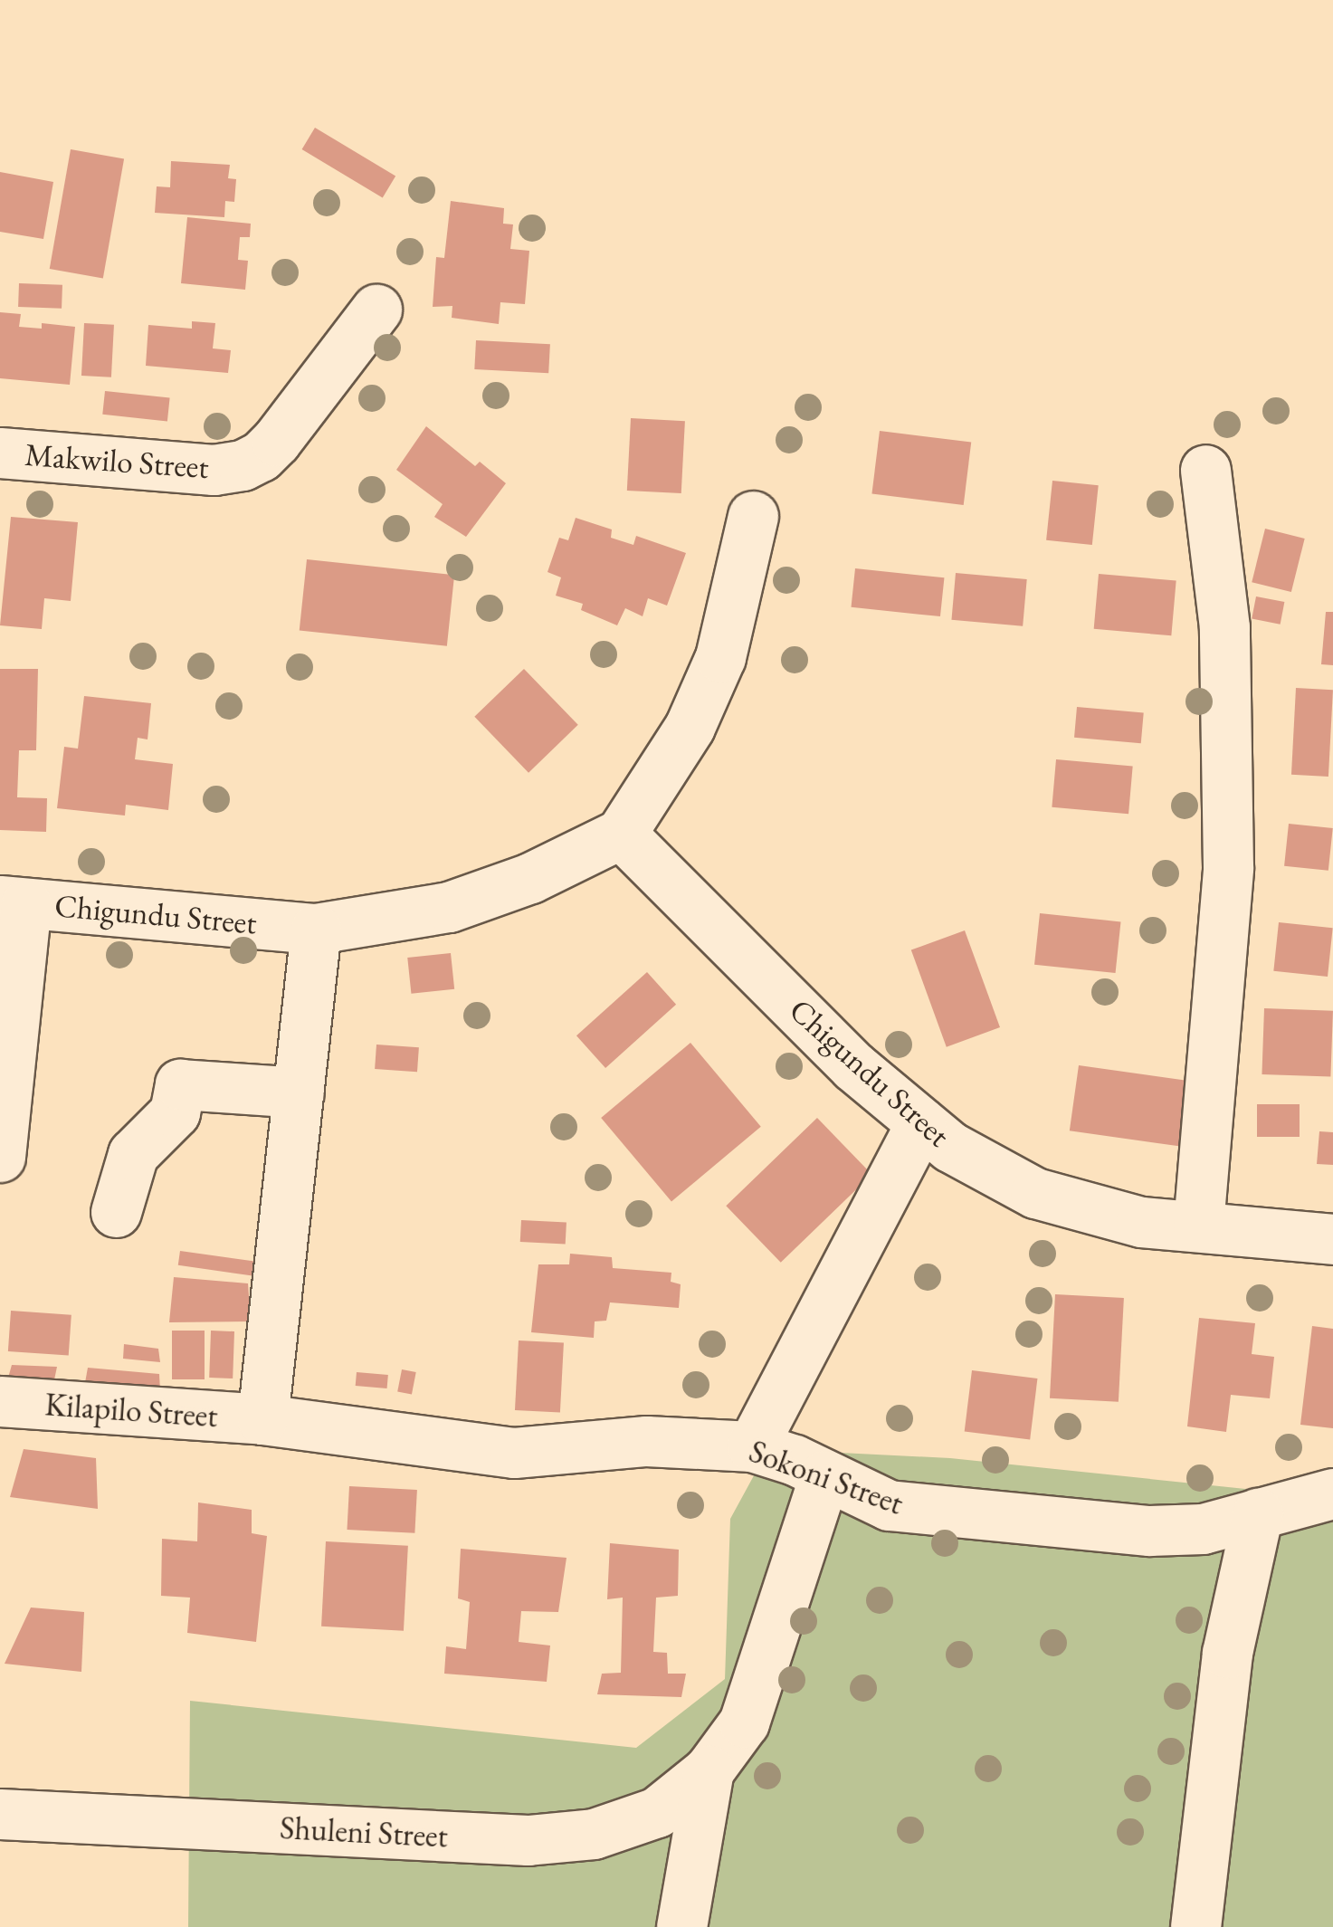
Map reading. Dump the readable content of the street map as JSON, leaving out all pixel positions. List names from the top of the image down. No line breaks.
{"streets":{"street":["Makwilo Street","Chigundu Street","Kilapilo Street","Sokoni Street","Shuleni Street"]},"crossings":[["Kilapilo Street","Sokoni Street"],["Sokoni Street","Shuleni Street"]]}
